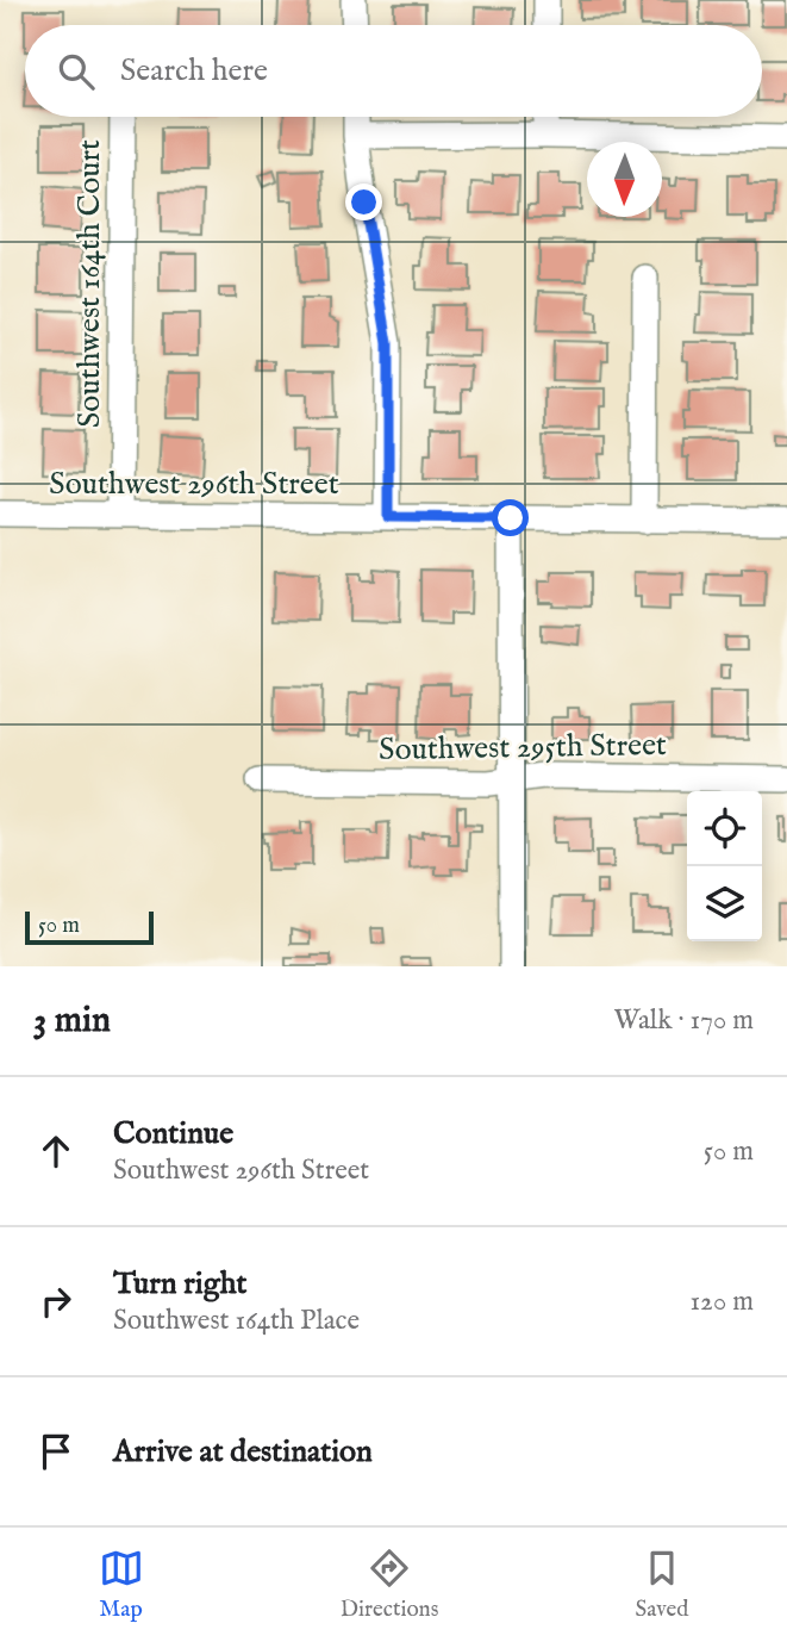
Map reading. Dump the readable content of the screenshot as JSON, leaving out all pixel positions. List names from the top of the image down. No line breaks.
{"streets":{"street":["Southwest 164th Court","Southwest 296th Street","Southwest 295th Street"]},"crossings":[["Southwest 164th Court","Southwest 296th Street"]],"scale_bar":"50 m","north":"bottom","page":{"search":"Search here","scale":"50 m","heading":["3 min","Walk · 170 m"],"list":[["Continue","Southwest 296th Street","50 m"],["Turn right","Southwest 164th Place","120 m"],"Arrive at destination"],"nav":["Map","Directions","Saved"]}}
